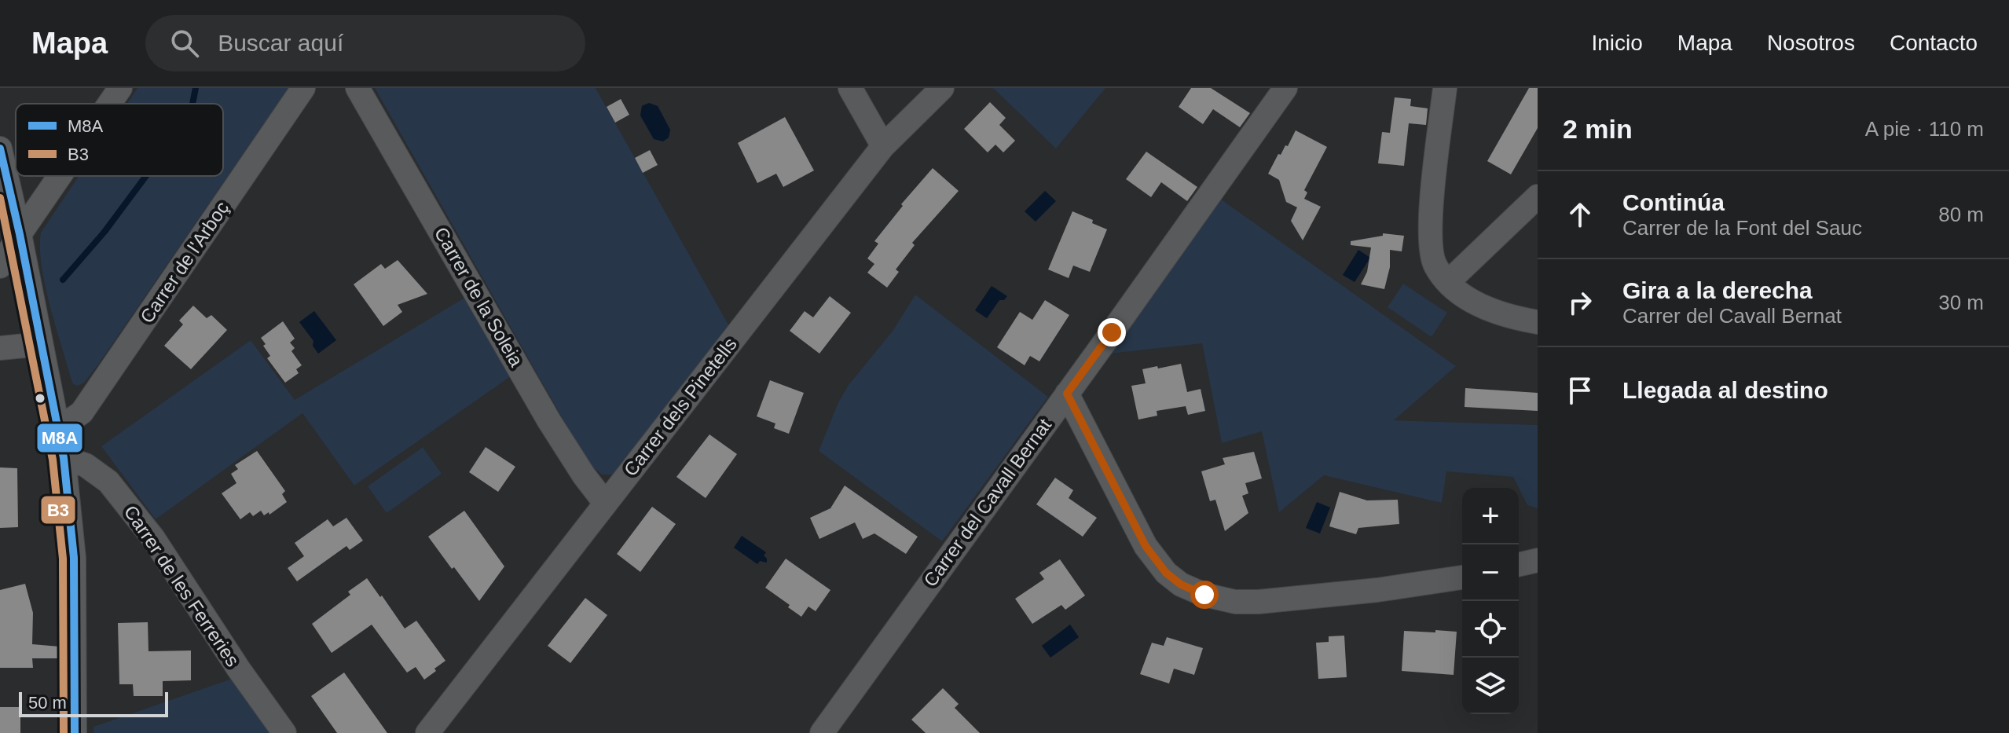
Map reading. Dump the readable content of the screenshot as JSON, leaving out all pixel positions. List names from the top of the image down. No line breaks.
{"streets":{"street":["Carrer de l'Arboç","Carrer de la Soleia","Carrer dels Pinetells","Carrer del Cavall Bernat","Carrer de les Ferreries"]},"crossings":[["Carrer de la Soleia","Carrer dels Pinetells"]],"lines":["transit line M8A","transit line B3"],"legend":["M8A","B3"],"scale_bar":"50 m","page":{"header":"Mapa","search":"Buscar aquí","nav":["Inicio","Mapa","Nosotros","Contacto"],"heading":["2 min","A pie · 110 m"],"list":[["Continúa","Carrer de la Font del Sauc","80 m"],["Gira a la derecha","Carrer del Cavall Bernat","30 m"],"Llegada al destino"],"map_buttons":["+","−"],"scale":"50 m"}}
